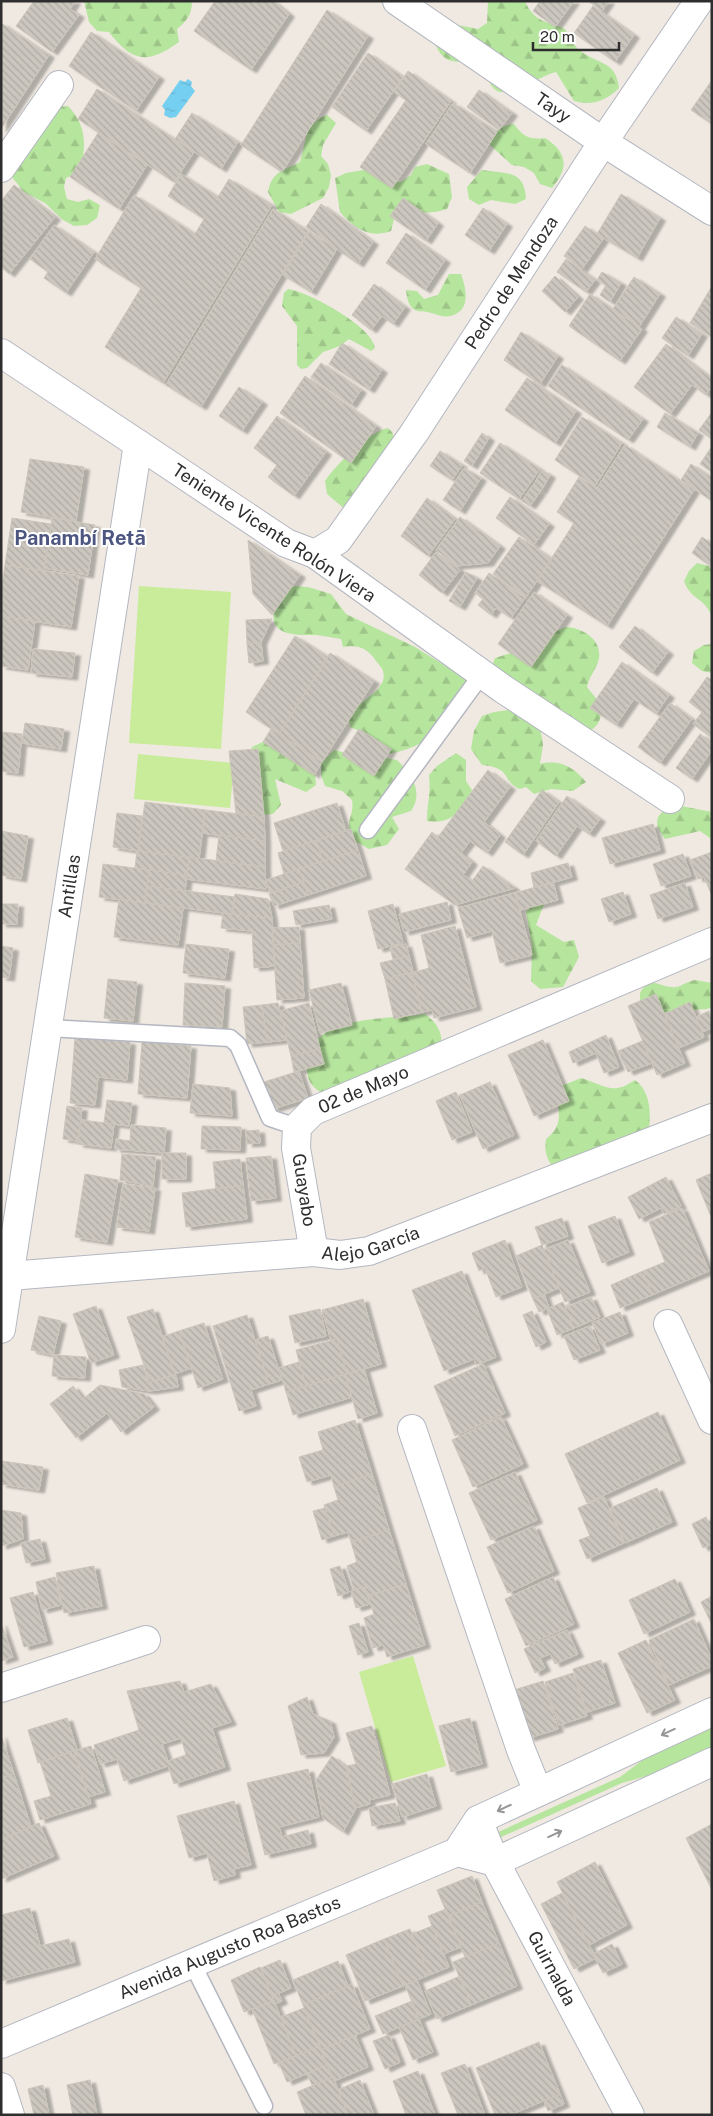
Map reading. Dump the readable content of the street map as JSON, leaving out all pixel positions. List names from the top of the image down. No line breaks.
{"streets":{"street":["Tayy","Pedro de Mendoza","Teniente Vicente Rolón Viera","Antillas","02 de Mayo","Guayabo","Alejo García","Avenida Augusto Roa Bastos","Guirnalda"]},"crossings":[["Tayy","Pedro de Mendoza"],["Pedro de Mendoza","Teniente Vicente Rolón Viera"],["Teniente Vicente Rolón Viera","Antillas"],["Antillas","Alejo García"],["02 de Mayo","Guayabo"],["Guayabo","Alejo García"]],"districts":["Panambí Retã"],"scale_bar":"20 m"}
